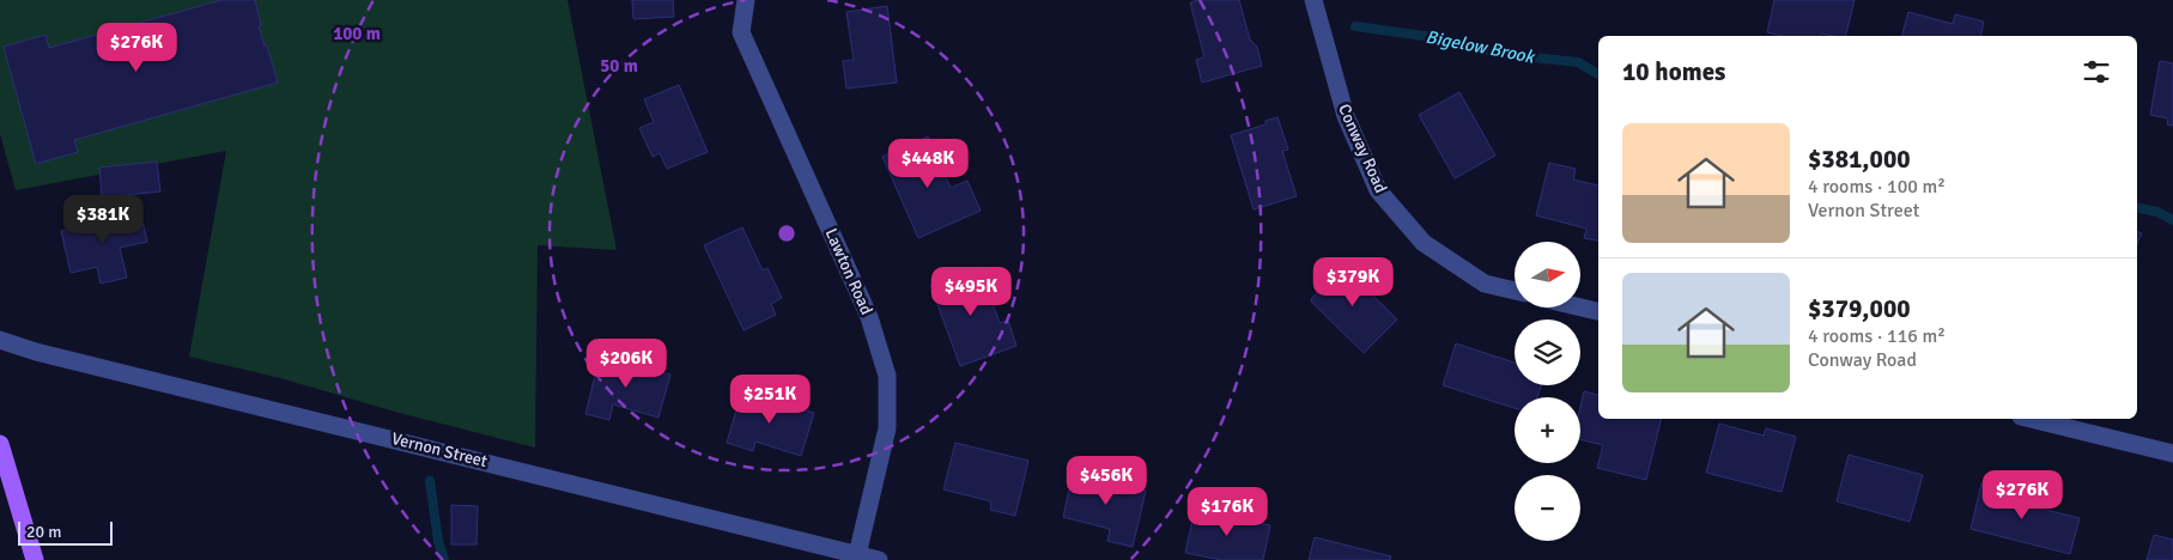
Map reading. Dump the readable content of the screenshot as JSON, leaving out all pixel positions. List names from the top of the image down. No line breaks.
{"streets":{"street":["Conway Road","Lawton Road","Vernon Street"]},"crossings":[["Lawton Road","Vernon Street"]],"water":["Bigelow Brook"],"scale_bar":"20 m","north":"right","page":{"price":["$276K","$448K","$381K","$379K","$495K","$206K","$251K","$456K","$276K","$176K"],"heading":"10 homes","list":[{"name":"$381,000","note":"4 rooms · 100 m² · Vernon Street"},{"name":"$379,000","note":"4 rooms · 116 m² · Conway Road"}],"map_buttons":["+","−"],"scale":"20 m"},"rings":["100 m","50 m"]}
